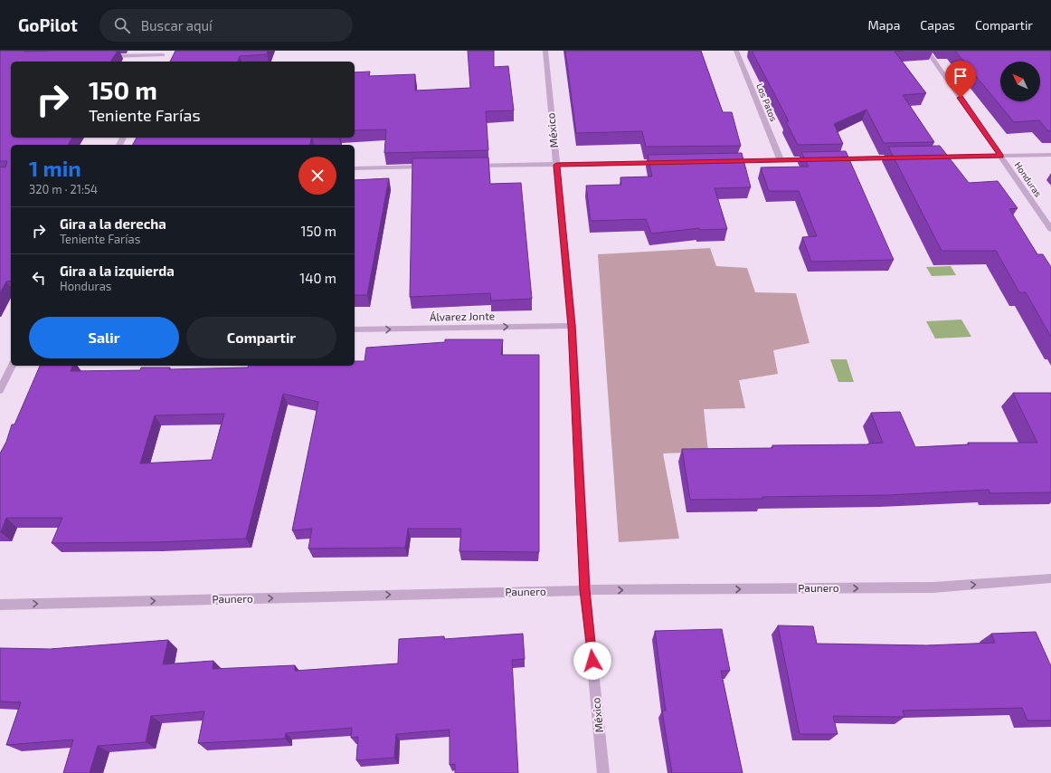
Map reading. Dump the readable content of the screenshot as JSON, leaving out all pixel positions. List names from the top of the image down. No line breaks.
{"streets":{"street":["Los Patos","México","Honduras","Álvarez Jonte","Paunero"]},"crossings":[["México","Álvarez Jonte"],["México","Paunero"]],"one_way":["Álvarez Jonte","Paunero"],"north":"top left","page":{"header":"GoPilot","search":"Buscar aquí","nav":["Mapa","Capas","Compartir"],"turn":["150 m","Teniente Farías"],"heading":["1 min","320 m · 21:54"],"list":[{"name":"Gira a la derecha","note":"Teniente Farías","value":"150 m"},{"name":"Gira a la izquierda","note":"Honduras","value":"140 m"}],"buttons":["Salir","Compartir"]}}
